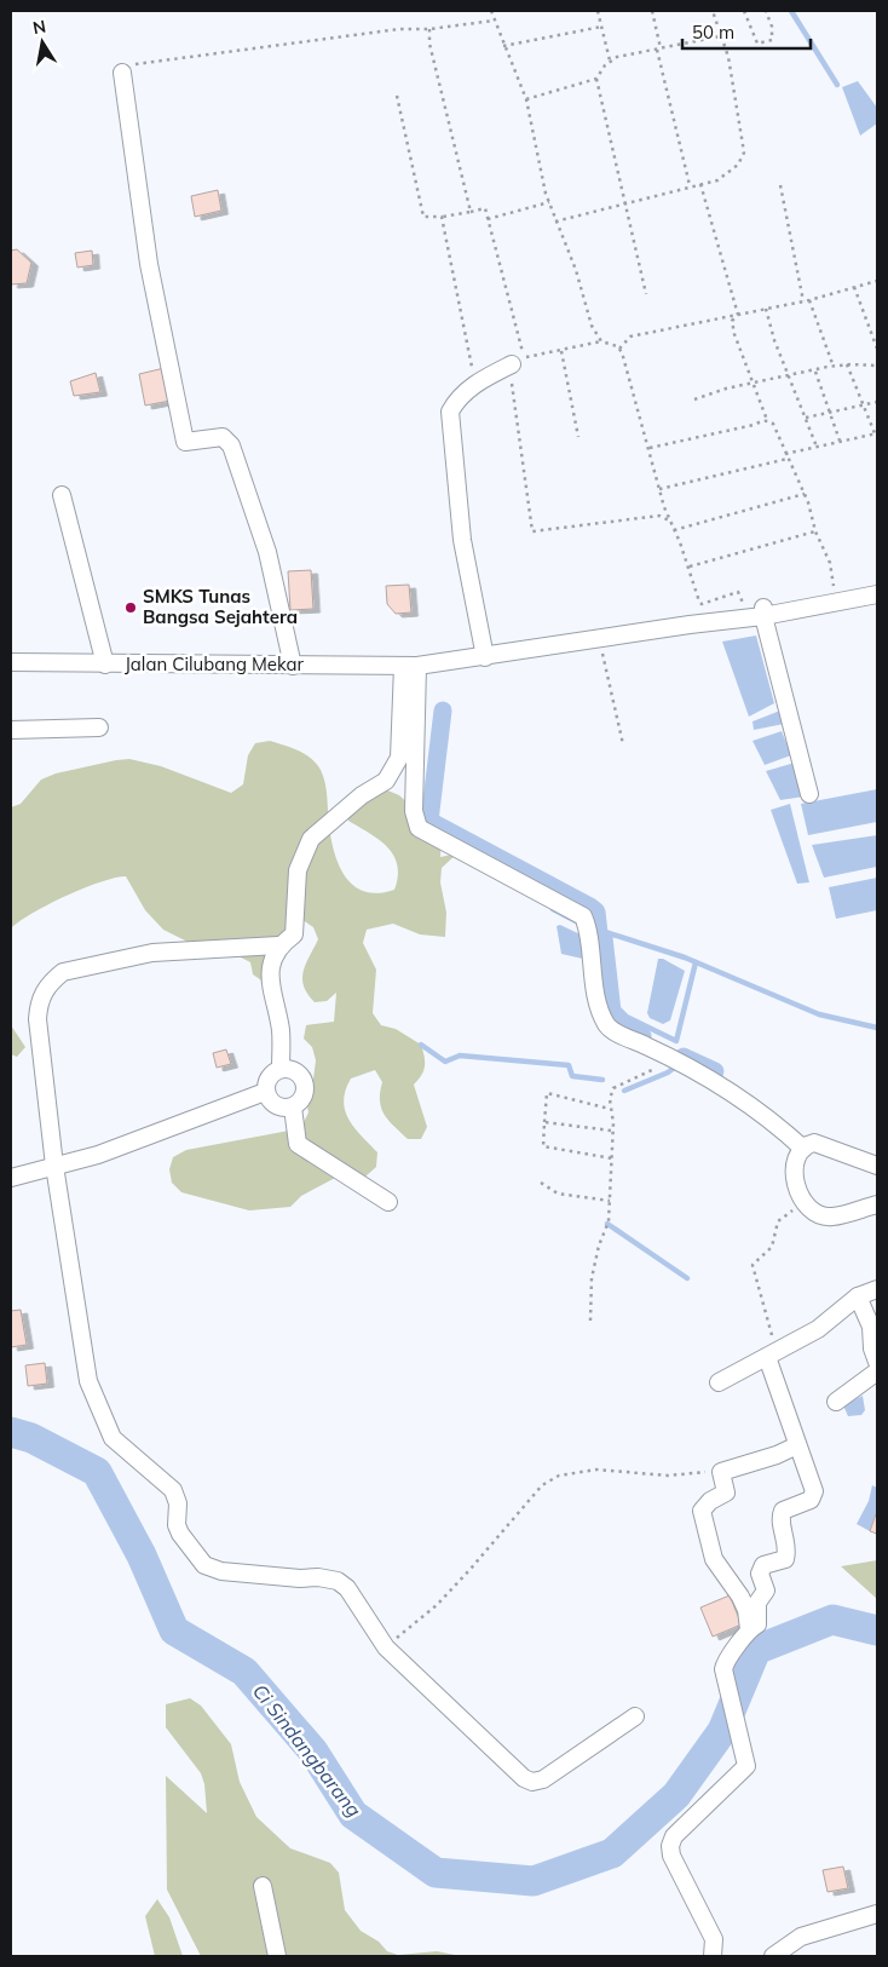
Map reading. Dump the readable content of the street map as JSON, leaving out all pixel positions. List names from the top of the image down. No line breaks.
{"streets":{"street":["Jalan Cilubang Mekar"]},"water":["Ci Sindangbarang"],"places":["SMKS Tunas Bangsa Sejahtera"],"scale_bar":"50 m","north":"top"}
